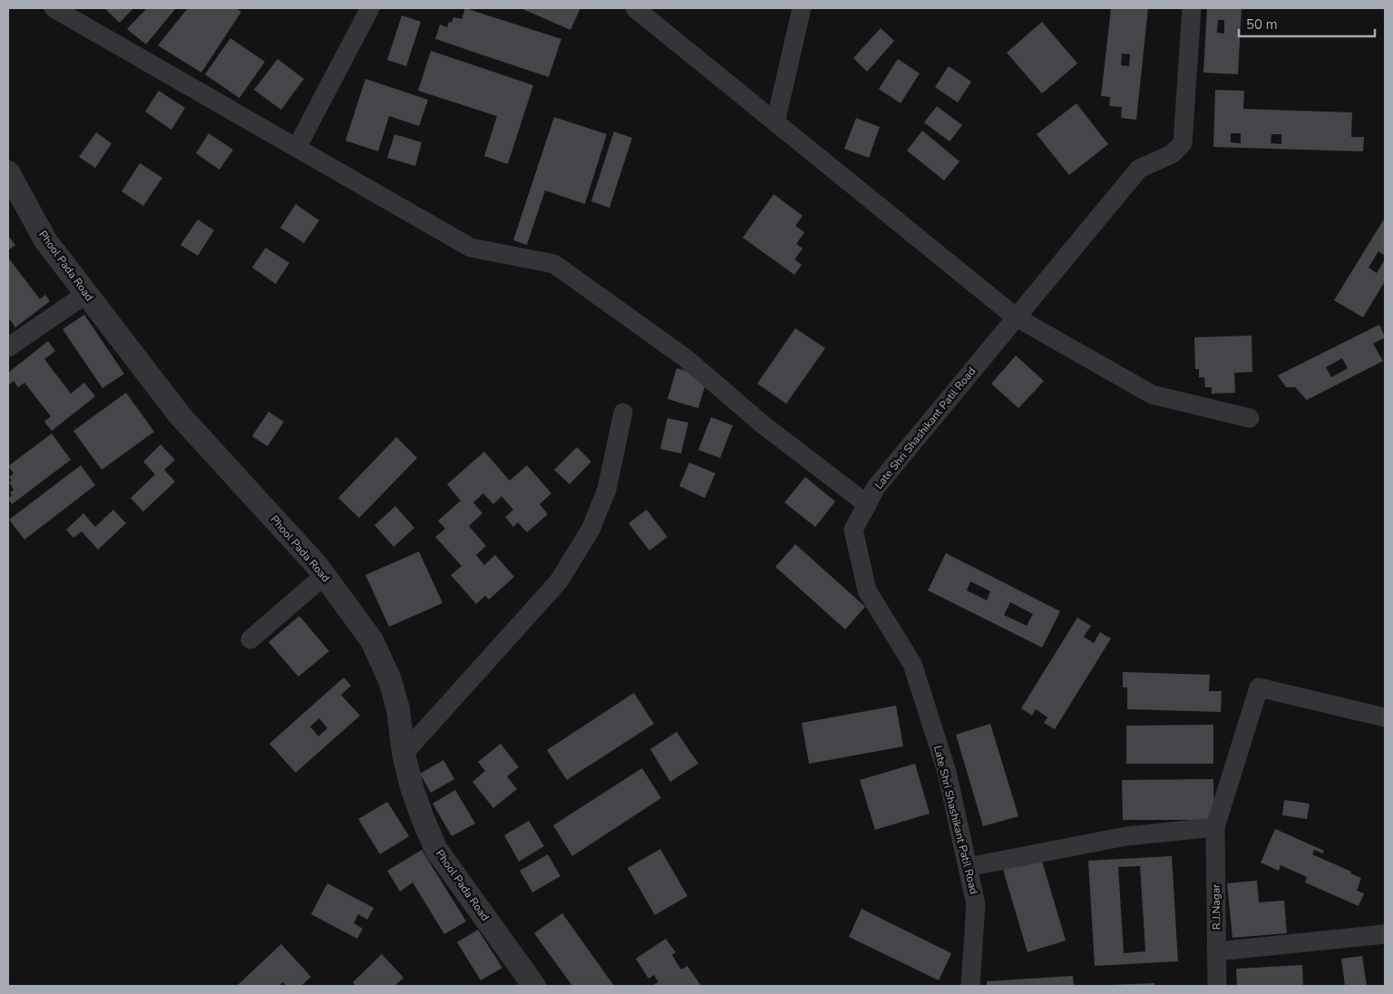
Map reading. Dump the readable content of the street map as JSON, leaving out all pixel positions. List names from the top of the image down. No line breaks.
{"streets":{"street":["Phool Pada Road","Late Shri Shashikant Patil Road","R.J.Nagar"]},"scale_bar":"50 m"}
